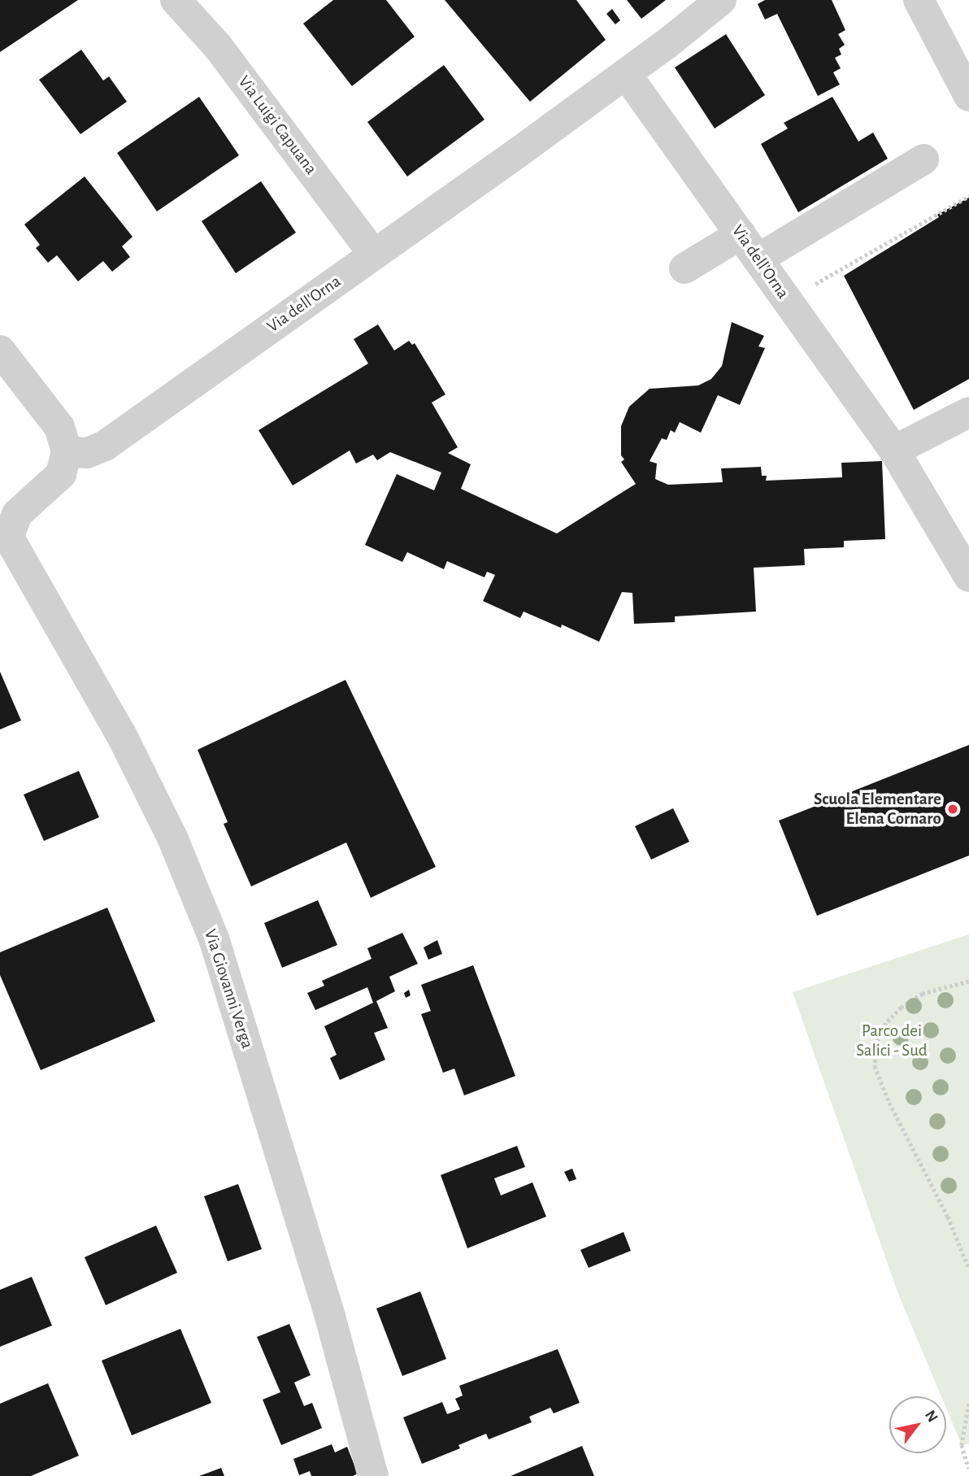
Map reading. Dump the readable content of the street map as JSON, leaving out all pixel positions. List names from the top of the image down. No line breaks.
{"streets":{"street":["Via Luigi Capuana","Via dell'Orna","Via Giovanni Verga"]},"crossings":[["Via Luigi Capuana","Via dell'Orna"]],"parks":["Parco dei Salici - Sud"],"places":["Scuola Elementare Elena Cornaro"],"north":"top right"}
